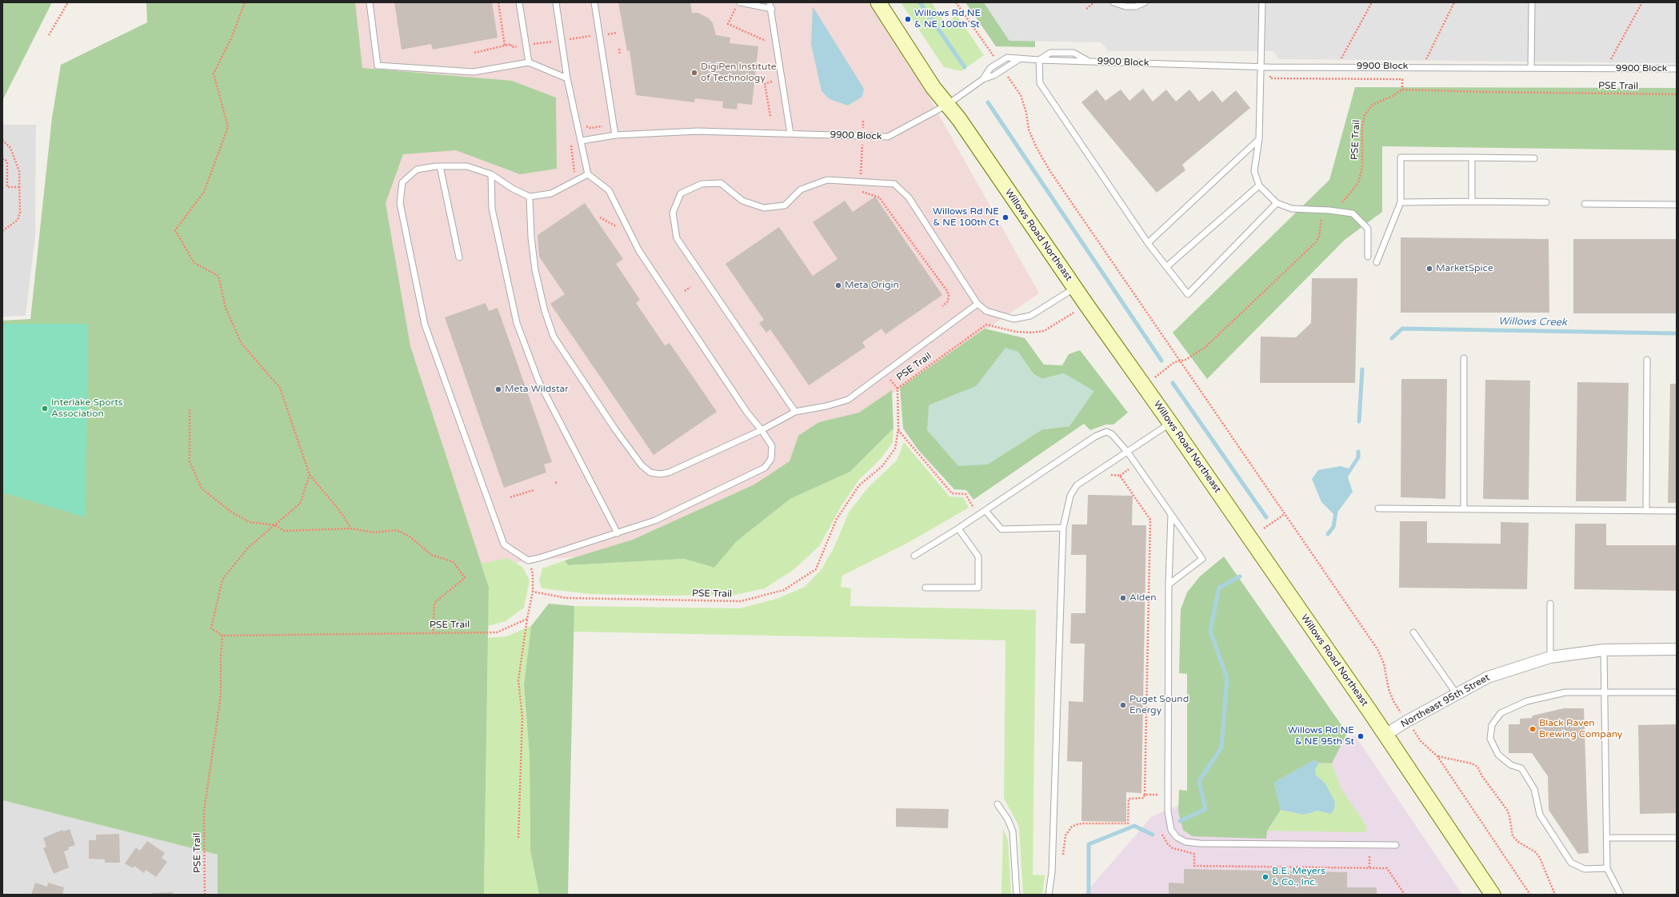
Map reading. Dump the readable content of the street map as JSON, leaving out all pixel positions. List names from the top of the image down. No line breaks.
{"streets":{"main road":["Willows Road Northeast"],"street":["Northeast 95th Street"],"lane":["9900 Block"],"path":["PSE Trail"]},"crossings":[["9900 Block","Willows Road Northeast"],["PSE Trail","Willows Road Northeast"],["Willows Road Northeast","Northeast 95th Street"]],"water":["Willows Creek"],"places":["Willows Rd NE & NE 100th St","DigiPen Institute of Technology","Willows Rd NE & NE 100th Ct","MarketSpice","Meta Origin","Meta Wildstar","Interlake Sports Association","Alden","Puget Sound Energy","Black Raven Brewing Company","Willows Rd NE & NE 95th St","B.E. Meyers & Co., Inc."]}
